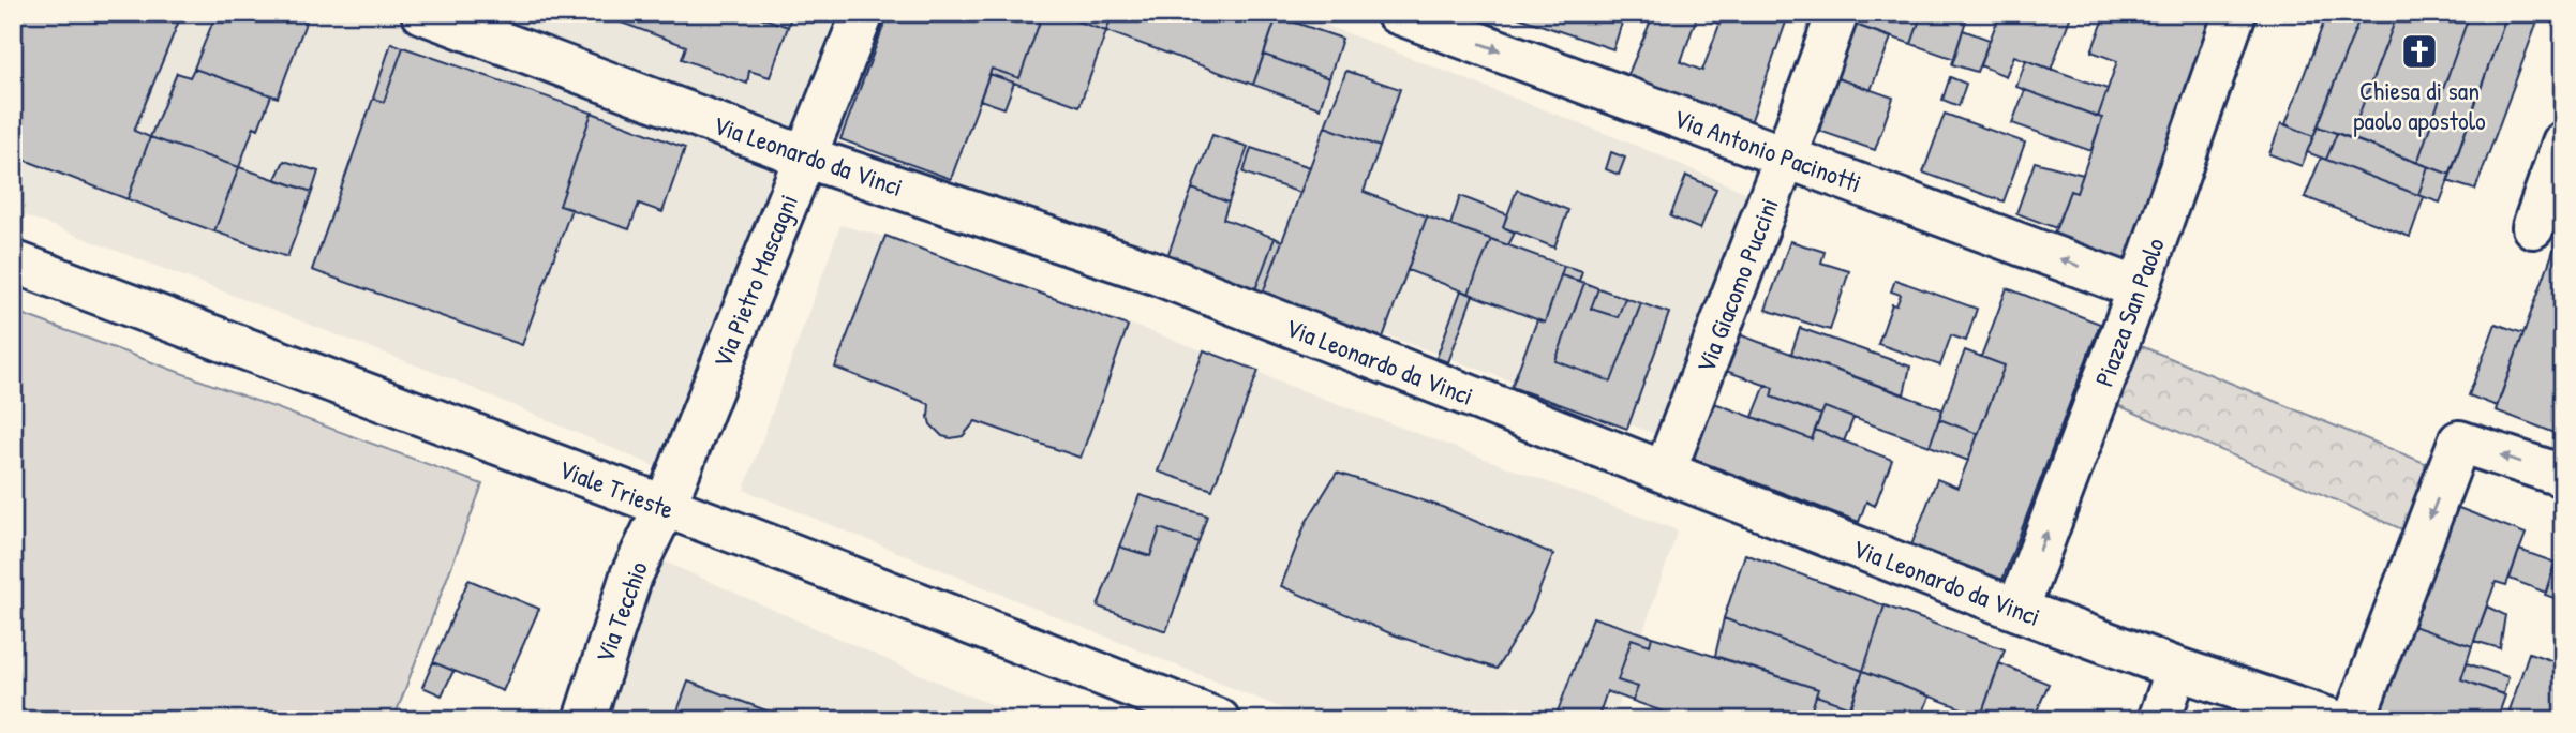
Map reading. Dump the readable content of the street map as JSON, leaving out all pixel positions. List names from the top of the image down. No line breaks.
{"streets":{"street":["Via Antonio Pacinotti","Via Leonardo da Vinci","Via Pietro Mascagni","Via Giacomo Puccini","Piazza San Paolo","Viale Trieste","Via Tecchio"]},"crossings":[["Via Antonio Pacinotti","Via Giacomo Puccini"],["Via Antonio Pacinotti","Piazza San Paolo"],["Via Leonardo da Vinci","Via Pietro Mascagni"],["Via Leonardo da Vinci","Via Giacomo Puccini"],["Via Leonardo da Vinci","Piazza San Paolo"],["Via Pietro Mascagni","Viale Trieste"],["Via Pietro Mascagni","Via Tecchio"],["Viale Trieste","Via Tecchio"]],"one_way":["Piazza San Paolo"],"places":{"church":["Chiesa di san paolo apostolo"]}}
